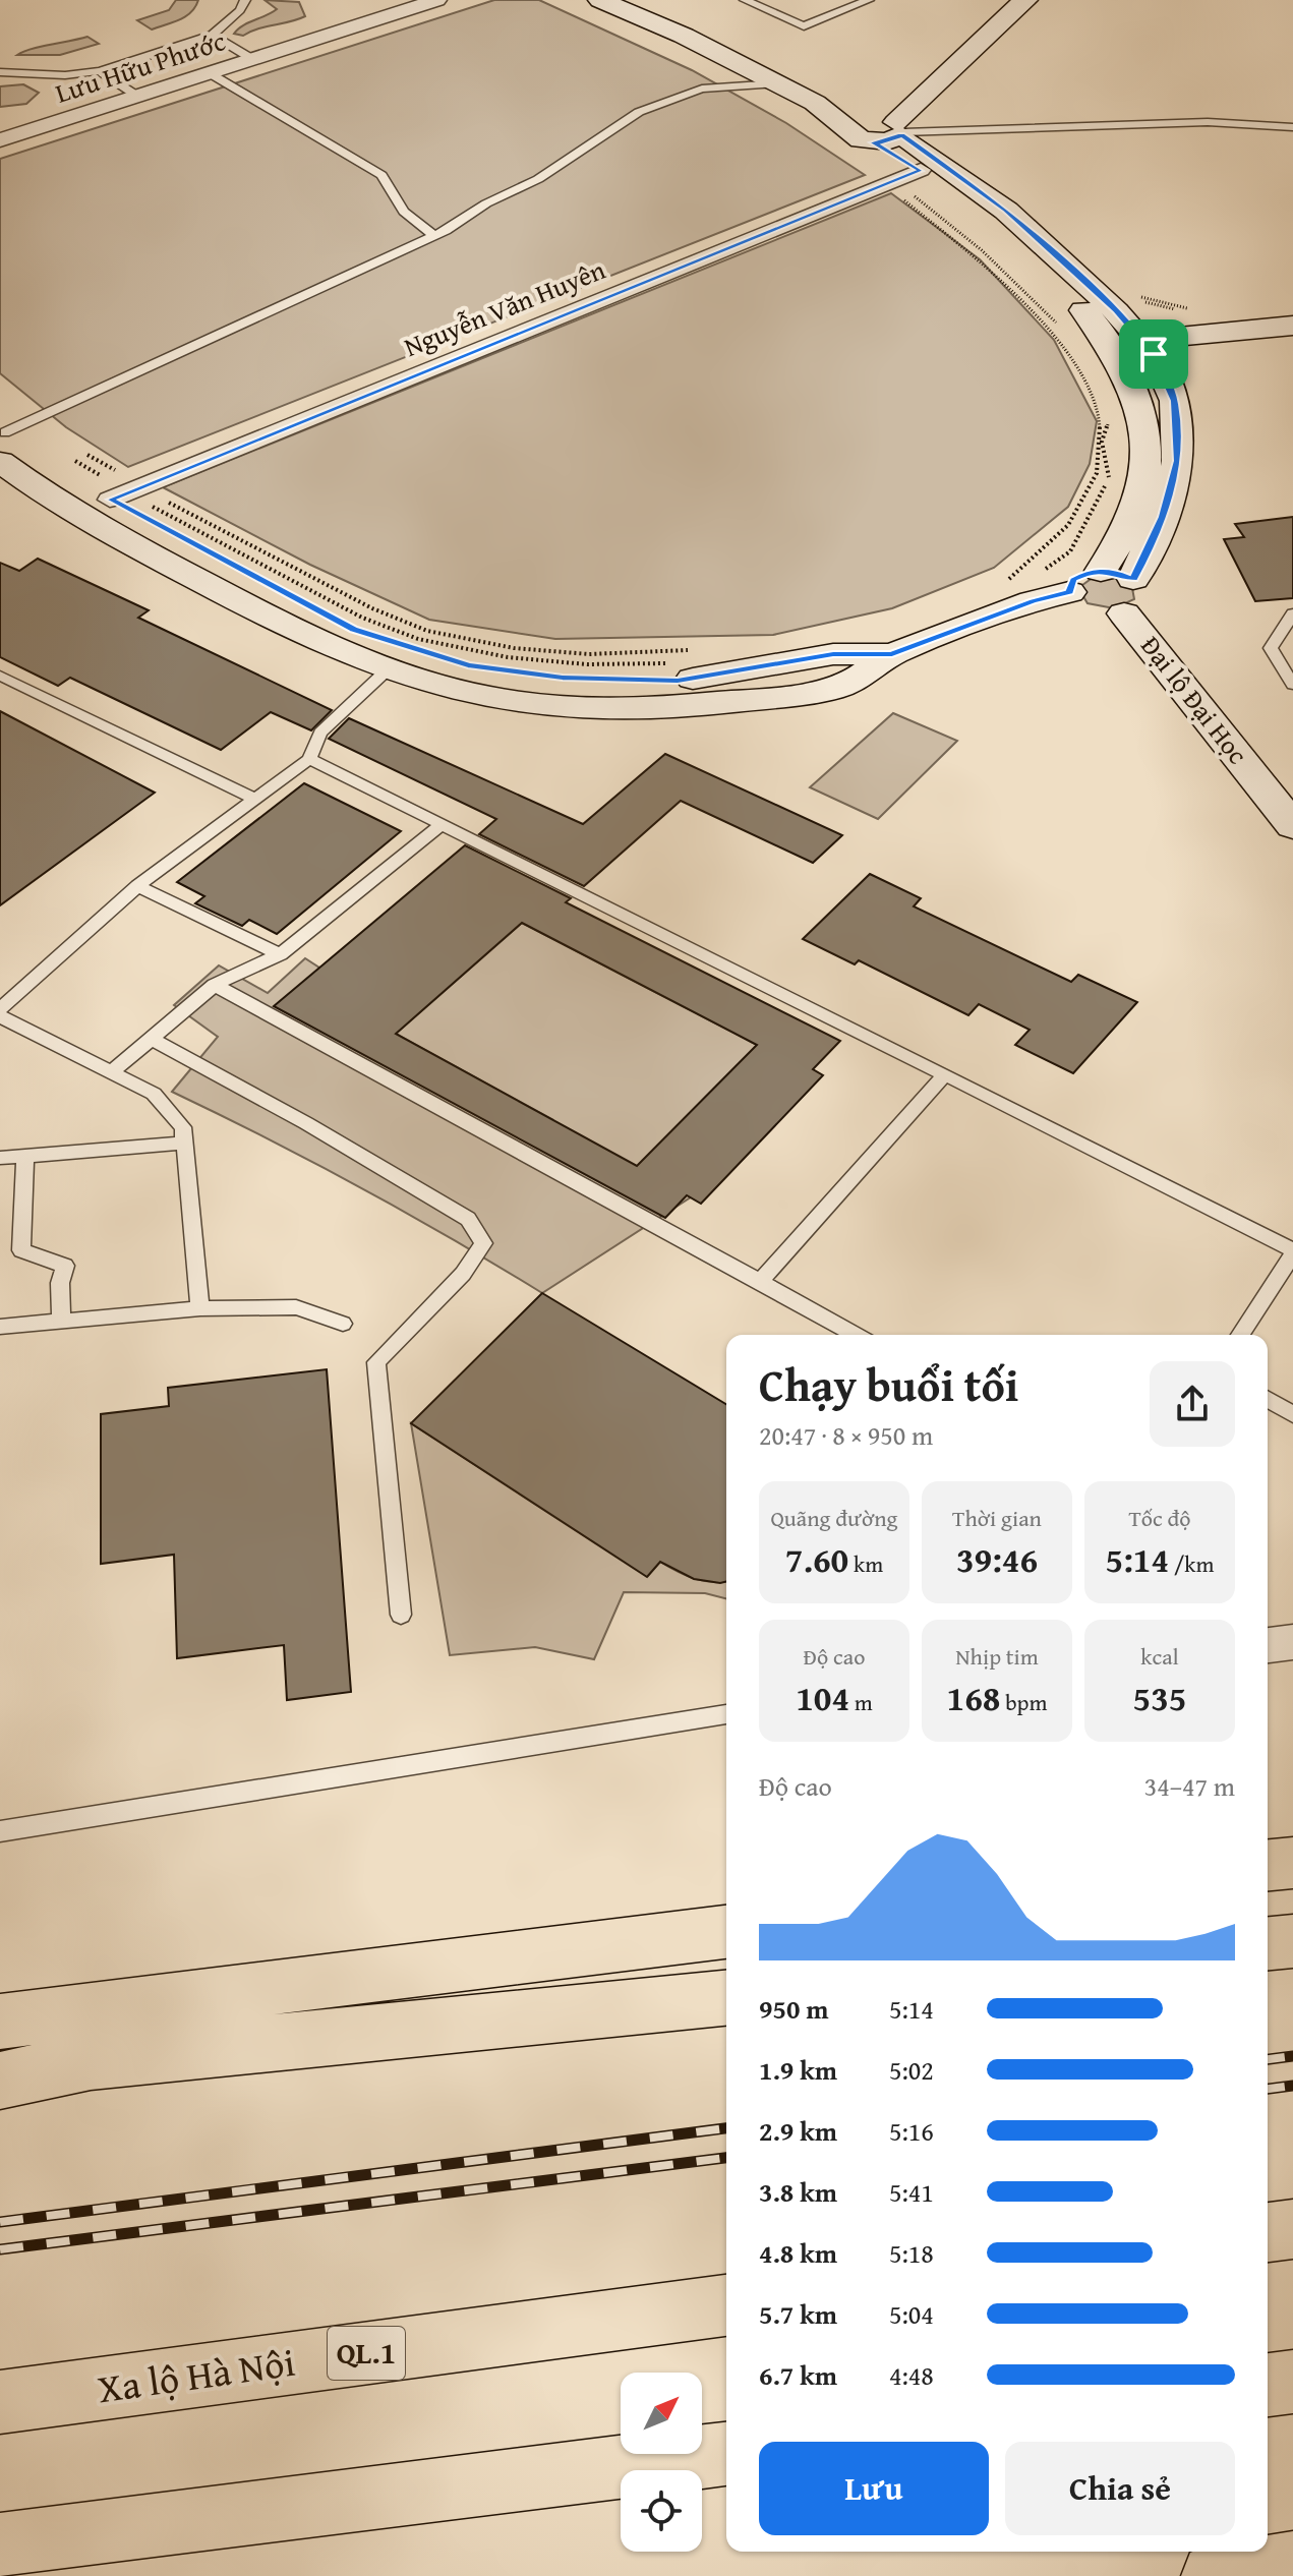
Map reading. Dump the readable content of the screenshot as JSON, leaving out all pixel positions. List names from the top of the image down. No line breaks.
{"streets":{"highway":["QL.1","Xa lộ Hà Nội"],"street":["Lưu Hữu Phước","Nguyễn Văn Huyên","Đại lộ Đại Học"]},"north":"top right","page":{"heading":["Chạy buổi tối","20:47 · 8 × 950 m"],"stats":[["Quãng đường","7.60 km"],["Thời gian","39:46"],["Tốc độ","5:14 /km"],["Độ cao","104 m"],["Nhịp tim","168 bpm"],["kcal","535"]],"chart":["Độ cao","34–47 m"],"list":[{"name":"950 m","note":"5:14"},{"name":"1.9 km","note":"5:02"},{"name":"2.9 km","note":"5:16"},{"name":"3.8 km","note":"5:41"},{"name":"4.8 km","note":"5:18"},{"name":"5.7 km","note":"5:04"},{"name":"6.7 km","note":"4:48"}],"buttons":["Lưu","Chia sẻ"]}}
